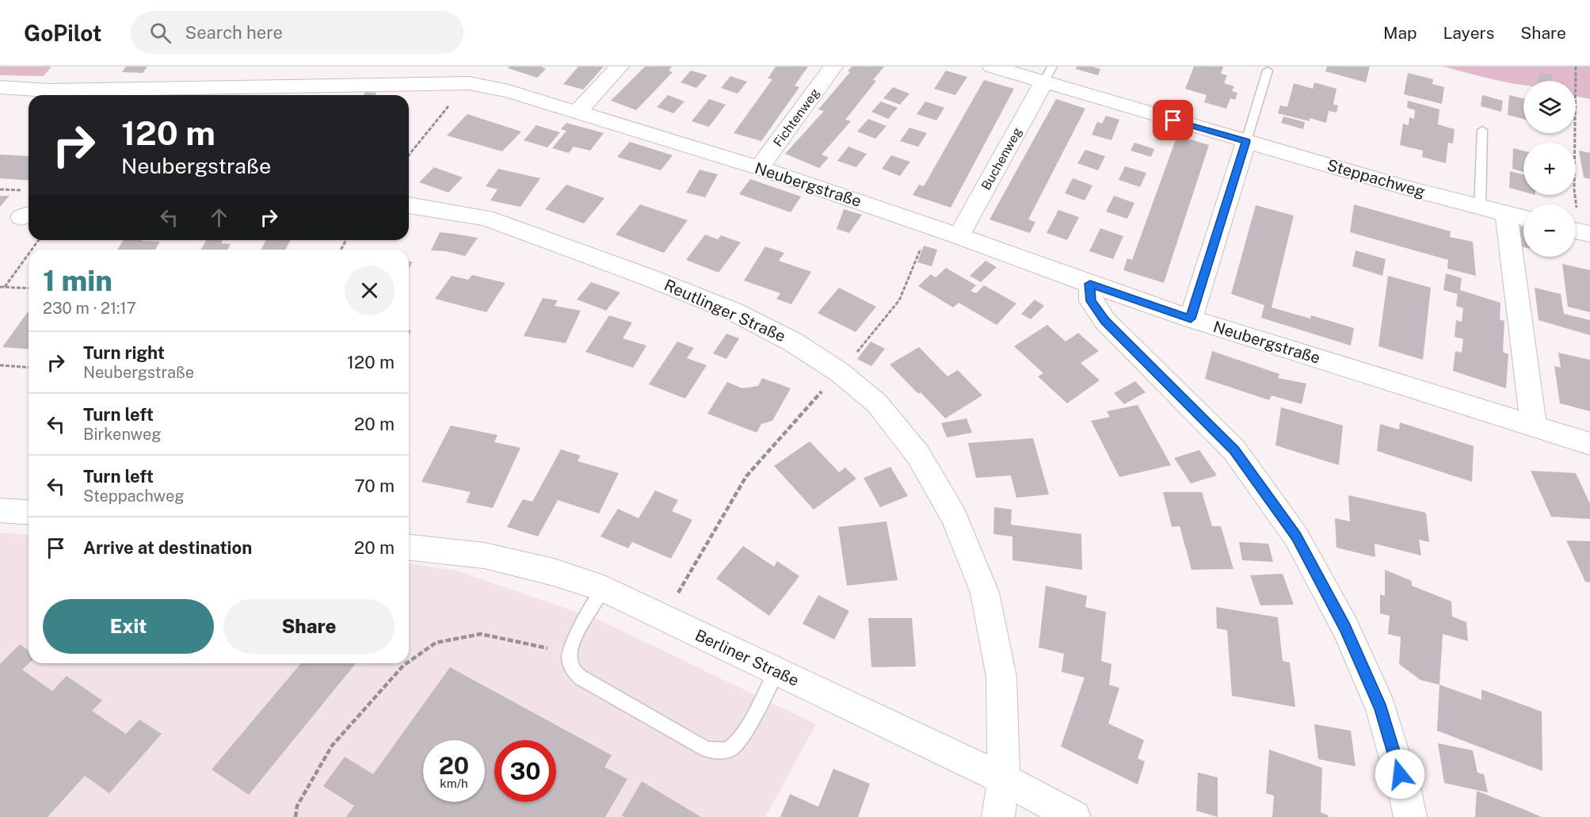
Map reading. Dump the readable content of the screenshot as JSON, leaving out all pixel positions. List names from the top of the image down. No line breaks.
{"streets":{"street":["Fichtenweg","Buchenweg","Steppachweg","Neubergstraße","Reutlinger Straße","Berliner Straße"]},"crossings":[["Fichtenweg","Neubergstraße"],["Buchenweg","Steppachweg"],["Buchenweg","Neubergstraße"],["Reutlinger Straße","Berliner Straße"]],"page":{"header":"GoPilot","search":"Search here","nav":["Map","Layers","Share"],"map_buttons":["+","−"],"turn":["120 m","Neubergstraße"],"heading":["1 min","230 m · 21:17"],"list":[{"name":"Turn right","note":"Neubergstraße","value":"120 m"},{"name":"Turn left","note":"Birkenweg","value":"20 m"},{"name":"Turn left","note":"Steppachweg","value":"70 m"},{"name":"Arrive at destination","value":"20 m"}],"buttons":["Exit","Share"],"speed":"20 km/h","limit":"30"}}
